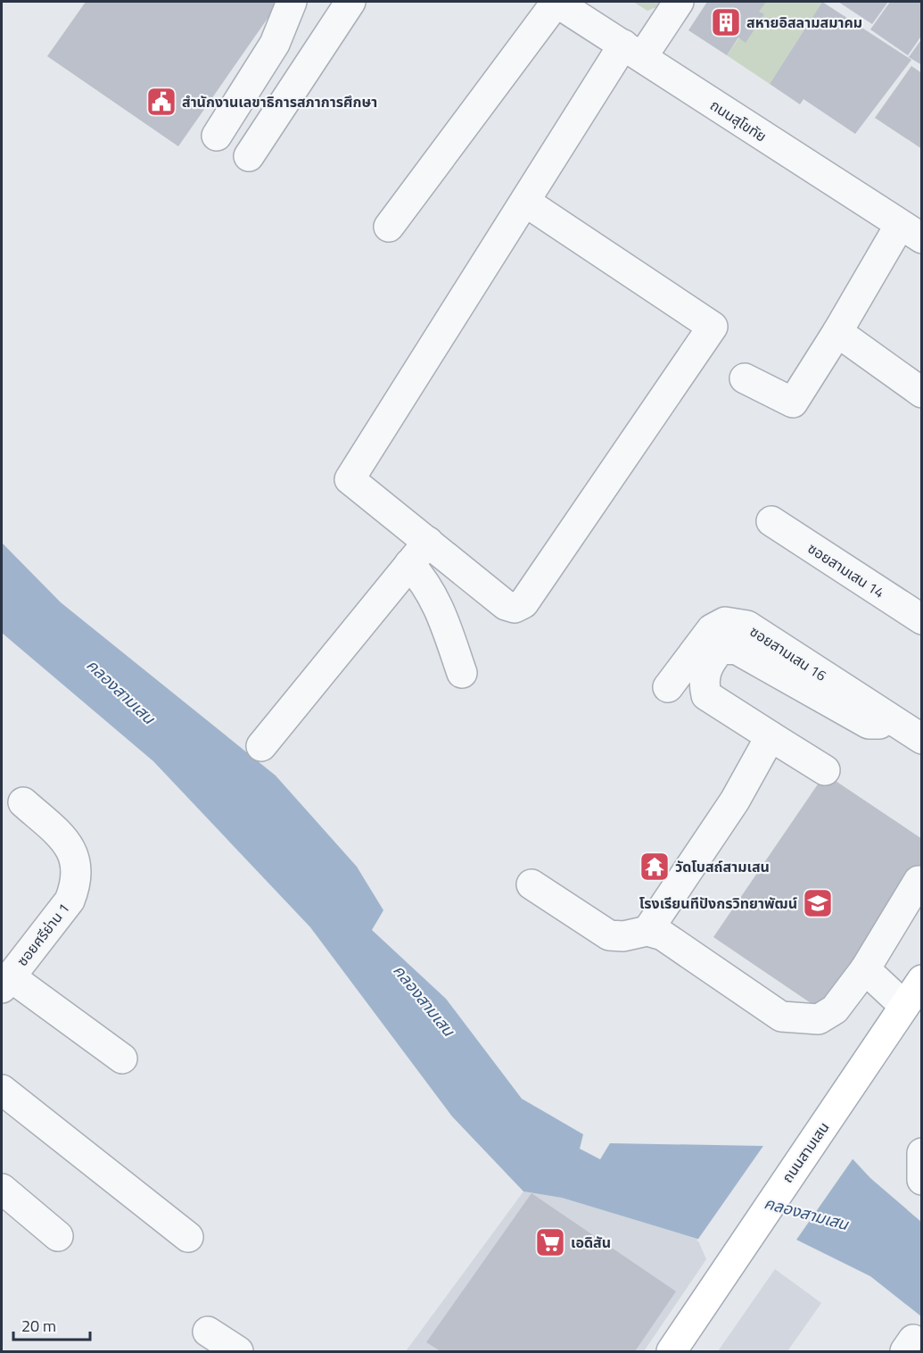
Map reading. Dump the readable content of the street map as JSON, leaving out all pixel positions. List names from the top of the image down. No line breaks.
{"streets":{"main road":["ถนนสามเสน"],"street":["ถนนสุโขทัย","ซอยสามเสน 14","ซอยสามเสน 16","ซอยศรีย่าน 1"]},"water":["คลองสามเสน"],"places":{"building":["สหายอิสลามสมาคม"],"public building":["สำนักงานเลขาธิการสภาการศึกษา"],"temple":["วัดโบสถ์สามเสน"],"school or university":["โรงเรียนทีปังกรวิทยาพัฒน์"],"supermarket":["เอดิสัน"]},"scale_bar":"20 m"}
